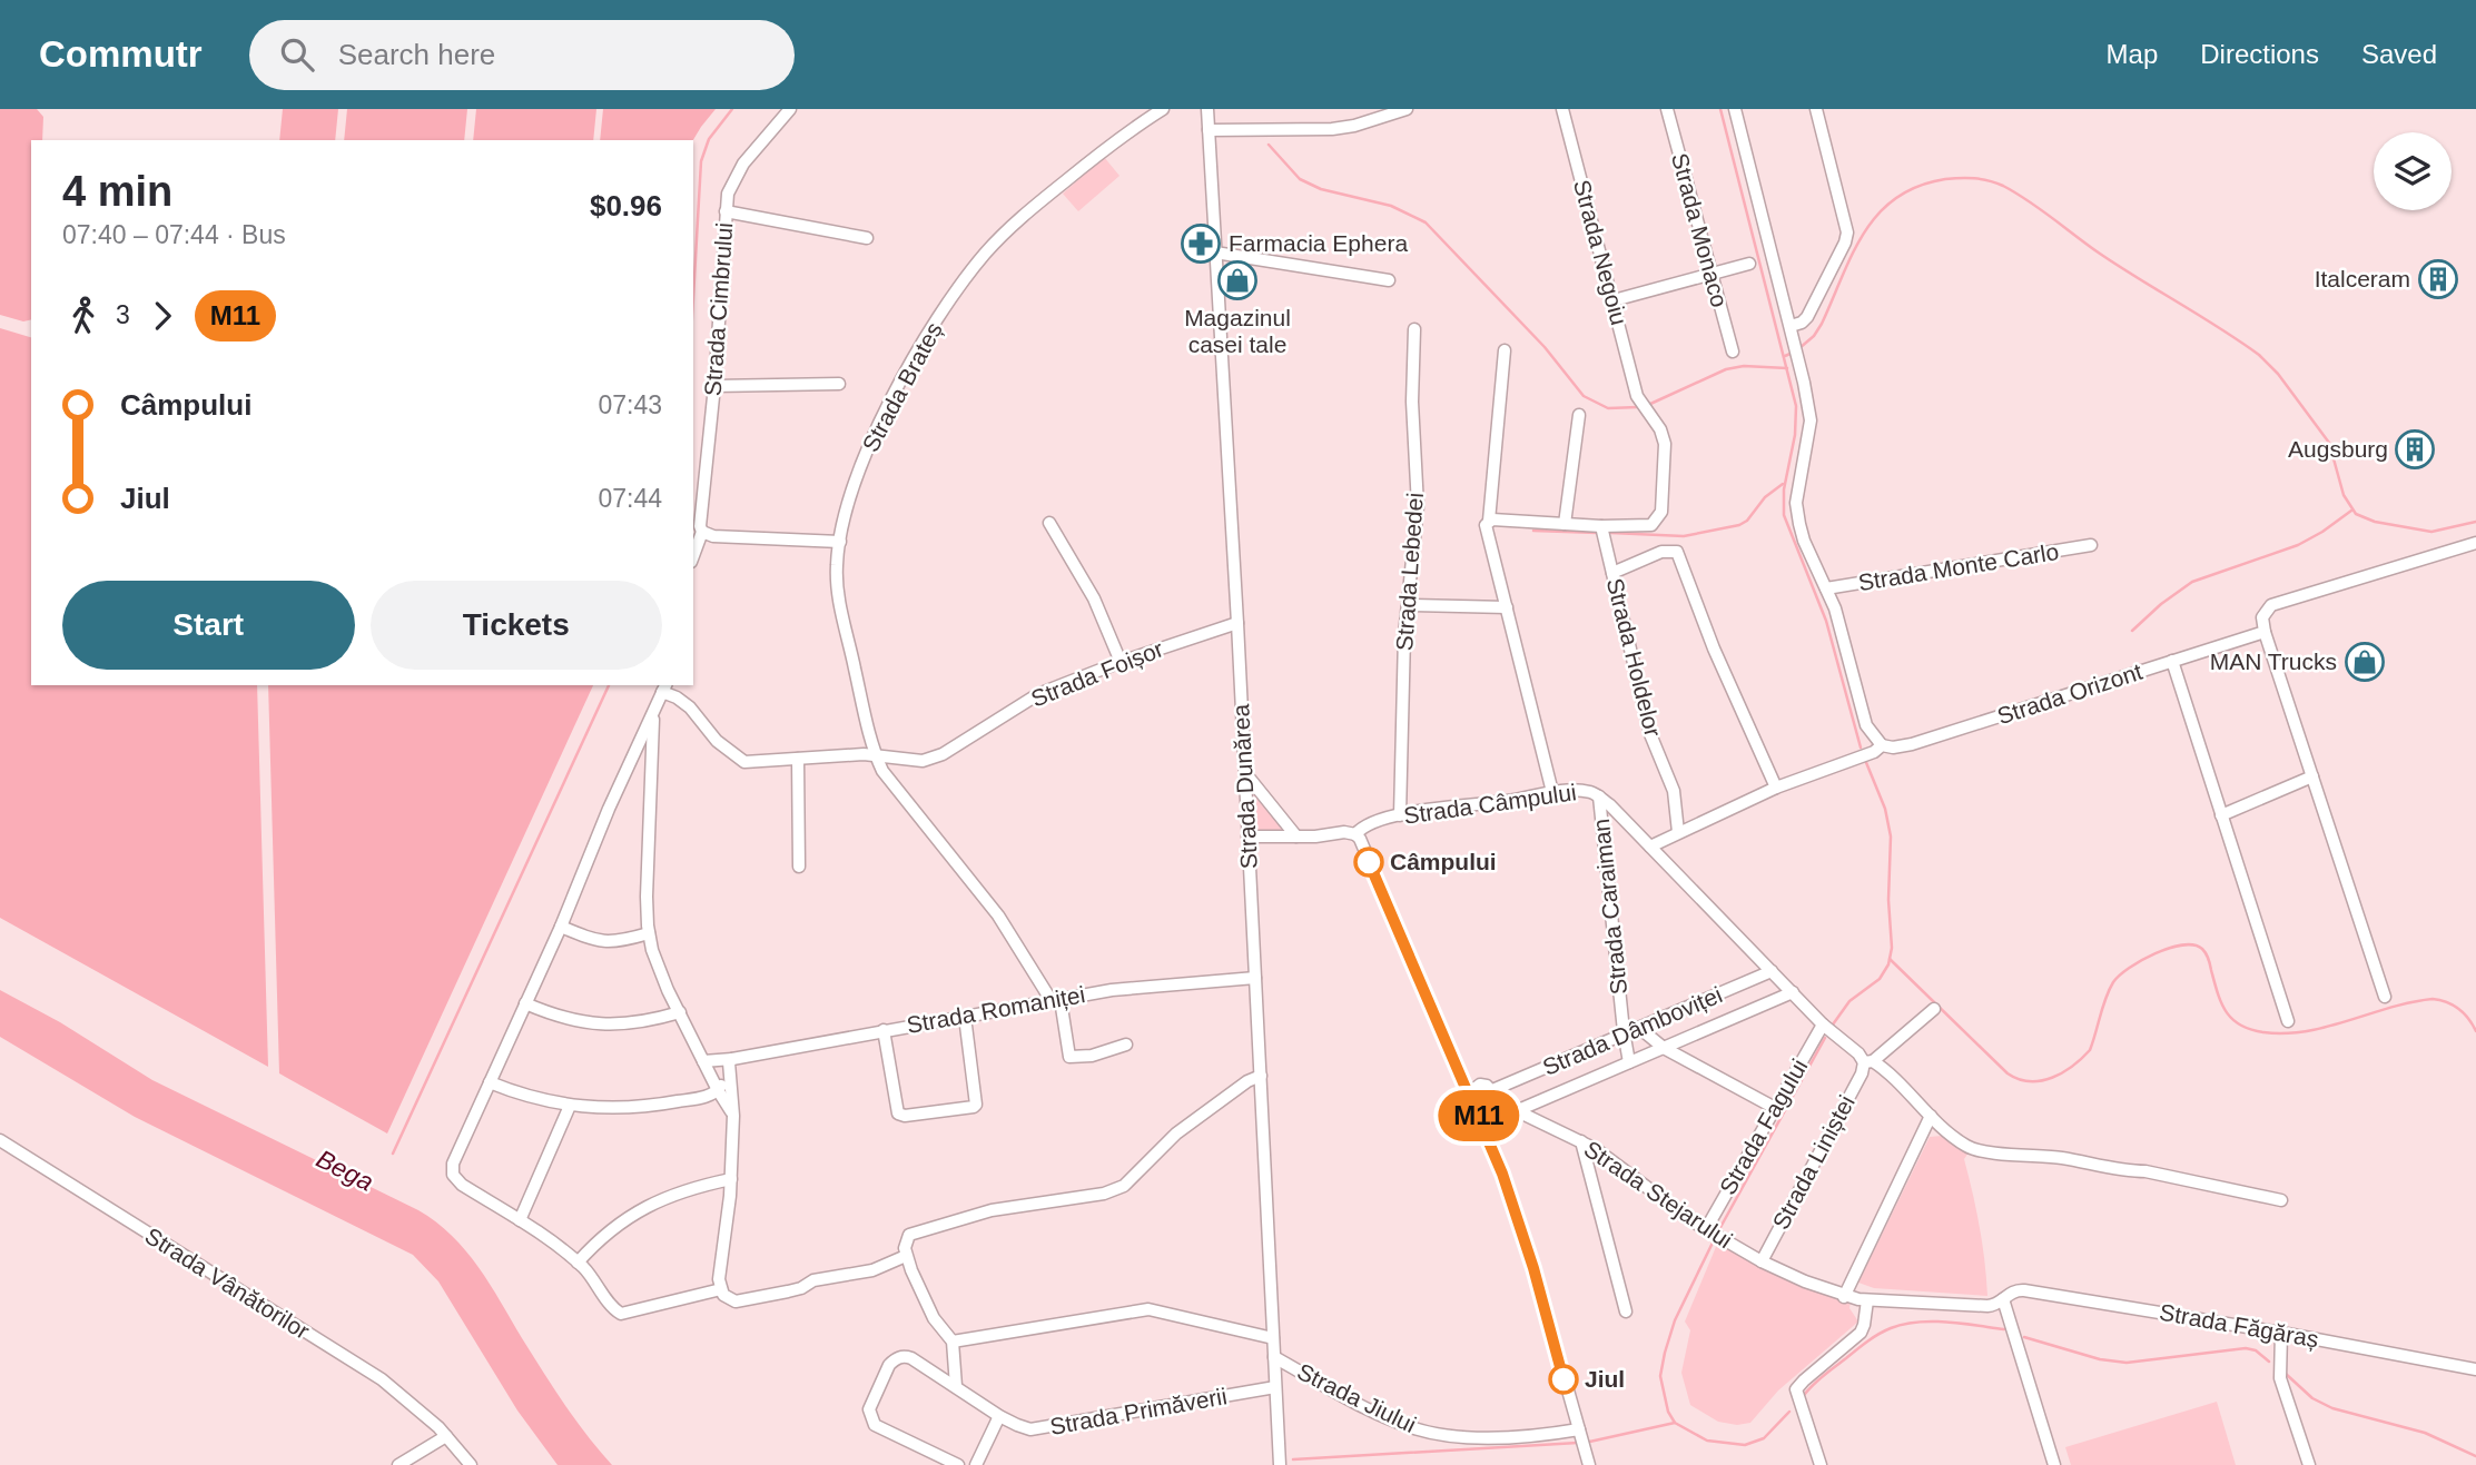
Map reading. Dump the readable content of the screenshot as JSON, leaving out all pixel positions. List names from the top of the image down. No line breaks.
{"streets":{"street":["Strada Monaco","Strada Negoiu","Strada Cimbrului","Strada Brateș","Strada Monte Carlo","Strada Lebedei","Strada Holdelor","Strada Foișor","Strada Orizont","Strada Dunărea","Strada Câmpului","Strada Caraiman","Strada Romaniței","Strada Dâmboviței","Strada Fagului","Strada Liniștei","Strada Stejarului","Strada Vânătorilor","Strada Făgăraș","Strada Jiului","Strada Primăverii"]},"crossings":[["Strada Negoiu","Strada Holdelor"],["Strada Brateș","Strada Foișor"],["Strada Brateș","Strada Romaniței"],["Strada Lebedei","Strada Câmpului"],["Strada Holdelor","Strada Orizont"],["Strada Foișor","Strada Dunărea"],["Strada Orizont","Strada Câmpului"],["Strada Dunărea","Strada Câmpului"],["Strada Dunărea","Strada Romaniței"],["Strada Dunărea","Strada Jiului"],["Strada Dunărea","Strada Primăverii"],["Strada Câmpului","Strada Caraiman"],["Strada Câmpului","Strada Dâmboviței"],["Strada Câmpului","Strada Fagului"],["Strada Câmpului","Strada Liniștei"],["Strada Caraiman","Strada Dâmboviței"],["Strada Dâmboviței","Strada Stejarului"],["Strada Fagului","Strada Stejarului"],["Strada Liniștei","Strada Stejarului"],["Strada Stejarului","Strada Făgăraș"]],"water":["Bega"],"places":{"pharmacy":["Farmacia Ephera"],"building":["Italceram","Augsburg"],"shop":["Magazinul casei tale","MAN Trucks"],"other":["Câmpului","Jiul"]},"lines":["bus line M11"],"page":{"header":"Commutr","search":"Search here","nav":["Map","Directions","Saved"],"on_map":"M11","heading":["4 min","07:40 – 07:44 · Bus","$0.96"],"legs":["3","M11"],"list":[{"name":"Câmpului","value":"07:43"},{"name":"Jiul","value":"07:44"}],"buttons":["Start","Tickets"]}}
